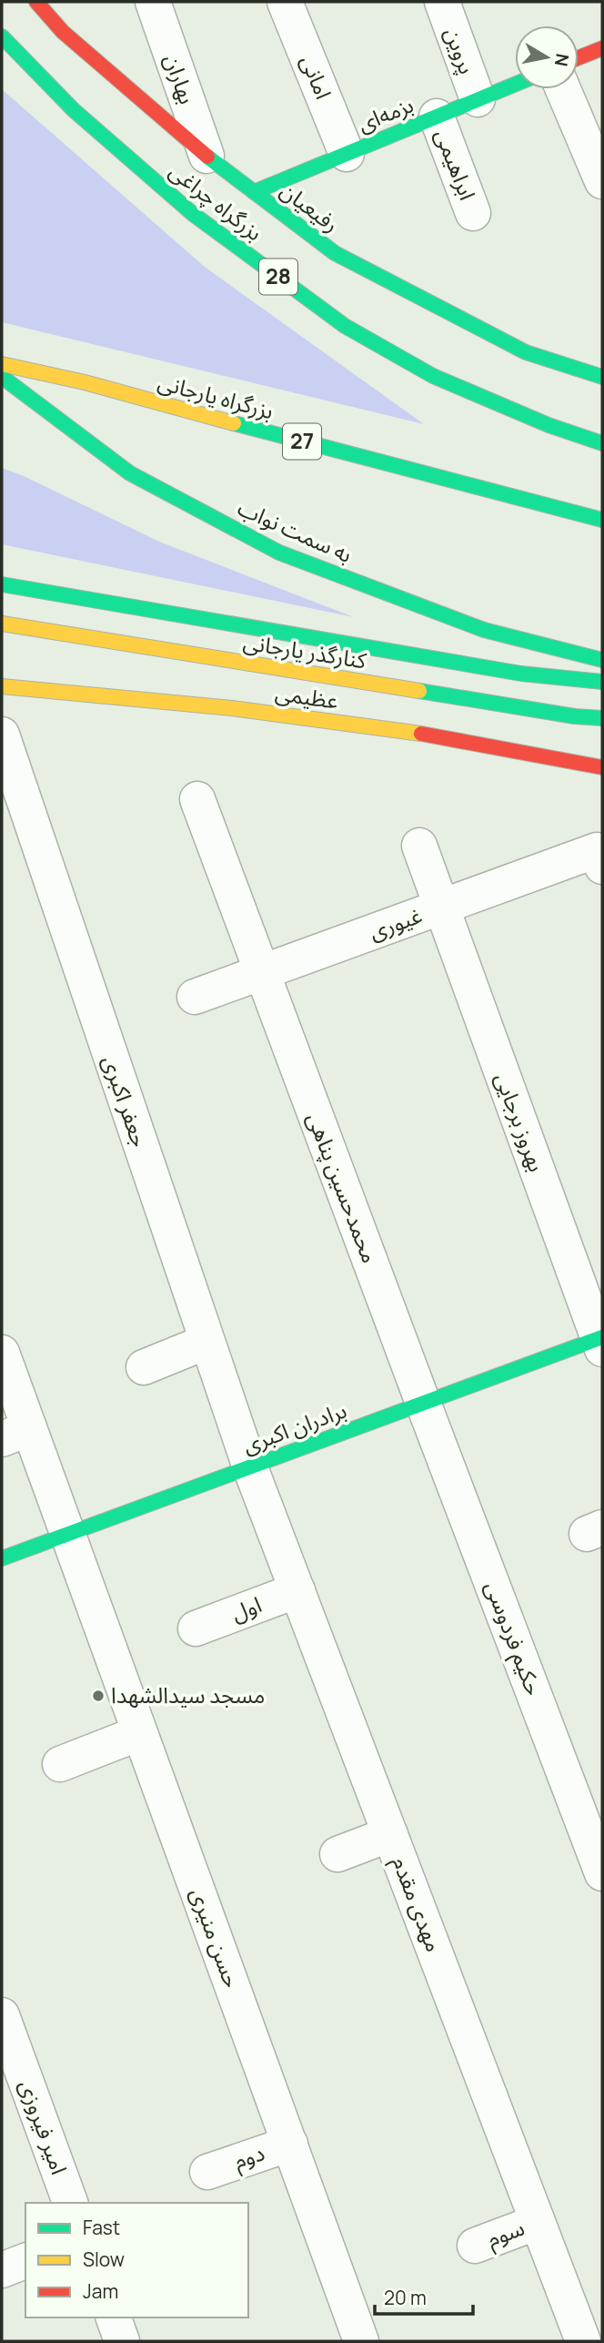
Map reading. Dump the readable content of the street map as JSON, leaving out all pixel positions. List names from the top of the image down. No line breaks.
{"streets":{"main road":["بزمه‌ای","بزرگراه چراغی","رفیعیان","28","بزرگراه یارجانی","27","به سمت نواب","کنارگذر یارجانی","عظیمی","برادران اکبری"],"street":["پروین","امانی","بهاران","ابراهیمی","غیوری","جعفر اکبری","بهروز برجایی","محمدحسین پناهی","اول","حکیم فردوسی","مهدی مقدم","حسن منیری","امیر فیروزی","دوم","سوم"]},"crossings":[["پروین","بزمه‌ای"],["امانی","بزمه‌ای"],["بهاران","رفیعیان"],["بزمه‌ای","ابراهیمی"],["بزمه‌ای","رفیعیان"],["غیوری","بهروز برجایی"],["غیوری","محمدحسین پناهی"],["جعفر اکبری","برادران اکبری"],["جعفر اکبری","مهدی مقدم"],["بهروز برجایی","برادران اکبری"],["محمدحسین پناهی","برادران اکبری"],["محمدحسین پناهی","حکیم فردوسی"],["برادران اکبری","حکیم فردوسی"],["برادران اکبری","مهدی مقدم"],["برادران اکبری","حسن منیری"],["اول","مهدی مقدم"],["مهدی مقدم","سوم"],["حسن منیری","دوم"]],"places":["مسجد سیدالشهدا"],"legend":["Fast","Slow","Jam"],"scale_bar":"20 m","north":"right"}
